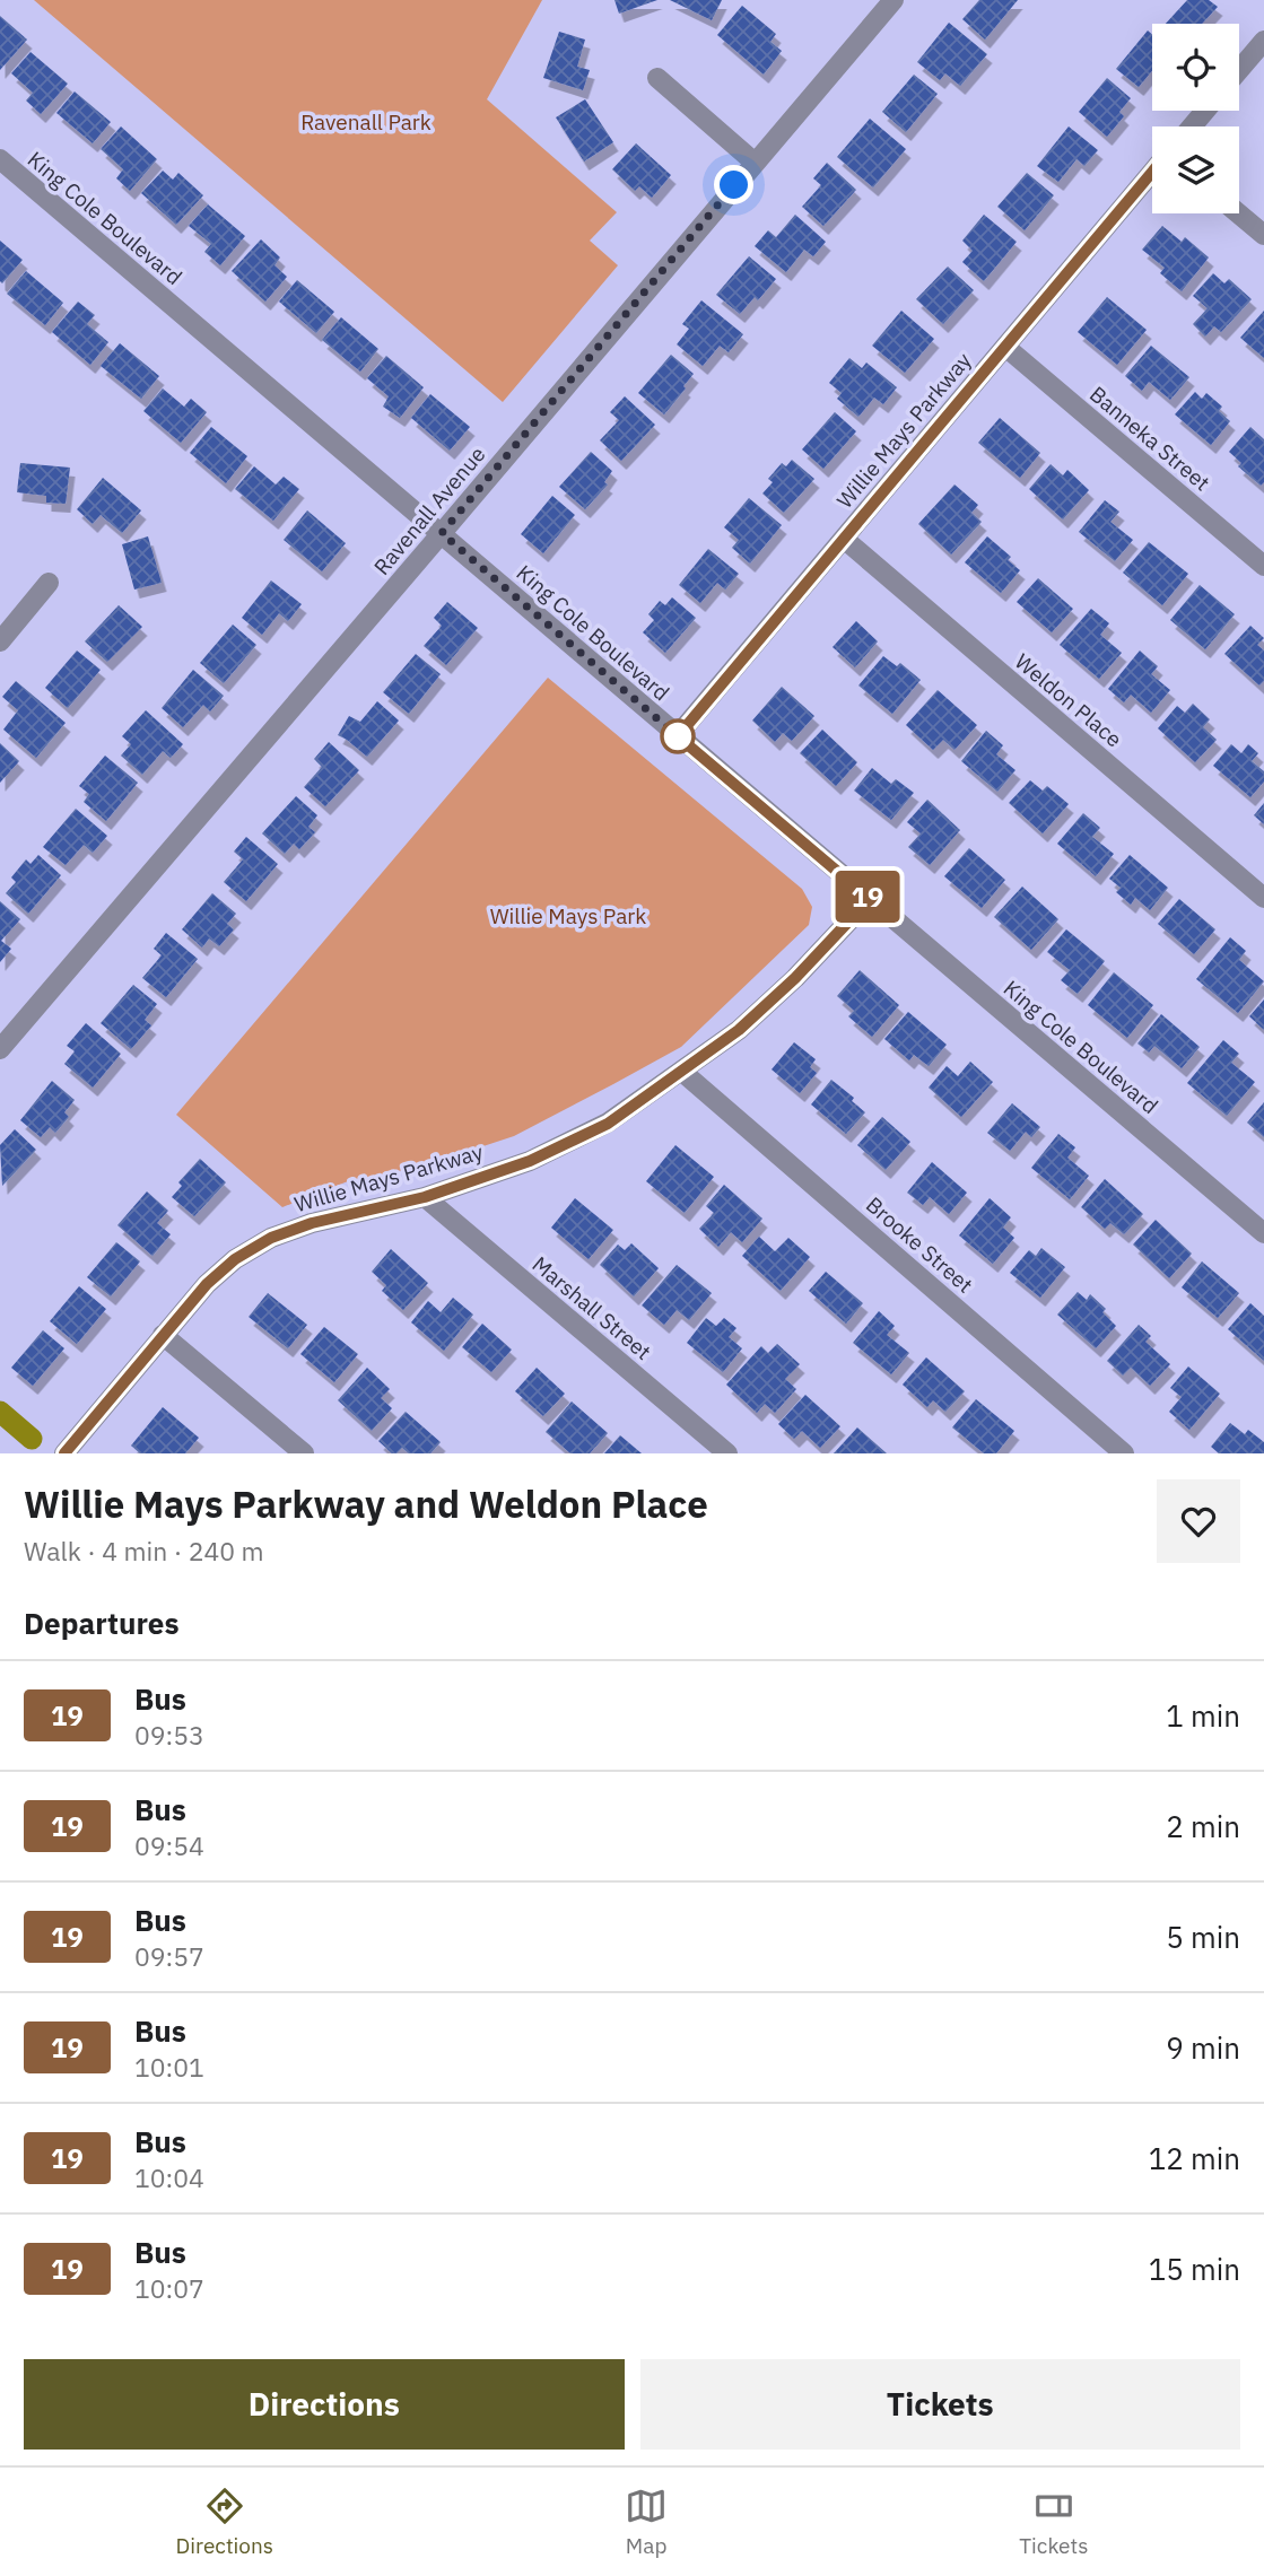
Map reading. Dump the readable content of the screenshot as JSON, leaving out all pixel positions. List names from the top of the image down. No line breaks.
{"streets":{"street":["King Cole Boulevard","Willie Mays Parkway","Banneka Street","Ravenall Avenue","Weldon Place","Brooke Street","Marshall Street"]},"crossings":[["King Cole Boulevard","Willie Mays Parkway"],["King Cole Boulevard","Ravenall Avenue"],["Willie Mays Parkway","Banneka Street"],["Willie Mays Parkway","Weldon Place"],["Willie Mays Parkway","Brooke Street"],["Willie Mays Parkway","Marshall Street"]],"parks":["Ravenall Park","Willie Mays Park"],"lines":["bus line 19"],"page":{"on_map":"19","heading":[["Willie Mays Parkway and Weldon Place","Walk · 4 min · 240 m"],"Departures"],"list":[{"mark":"19","name":"Bus","note":"09:53","value":"1 min"},{"mark":"19","name":"Bus","note":"09:54","value":"2 min"},{"mark":"19","name":"Bus","note":"09:57","value":"5 min"},{"mark":"19","name":"Bus","note":"10:01","value":"9 min"},{"mark":"19","name":"Bus","note":"10:04","value":"12 min"},{"mark":"19","name":"Bus","note":"10:07","value":"15 min"}],"buttons":["Directions","Tickets"],"tabs":["Directions","Map","Tickets"]}}
